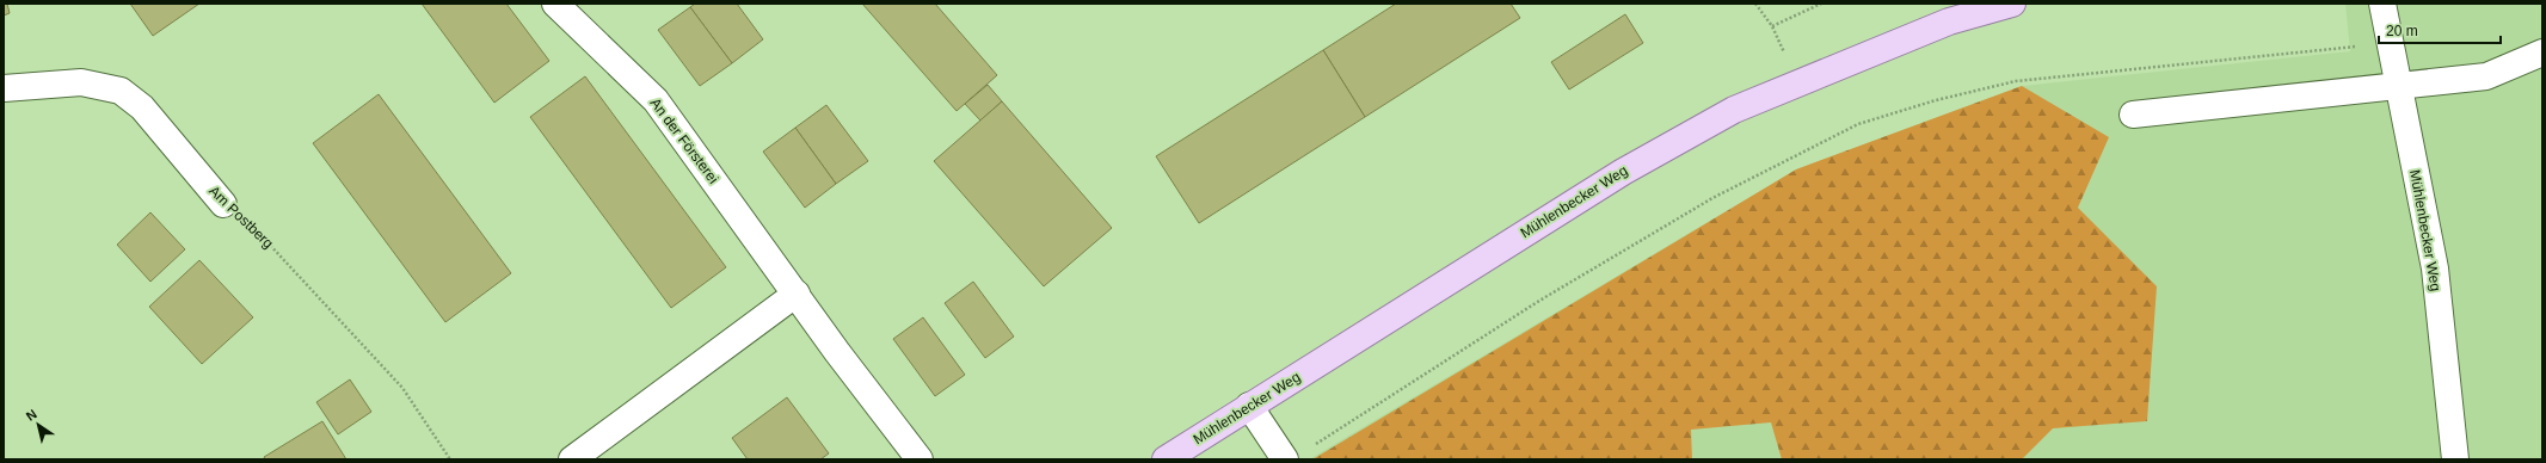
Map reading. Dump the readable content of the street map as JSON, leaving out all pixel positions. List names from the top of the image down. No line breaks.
{"streets":{"main road":["Mühlenbecker Weg"],"street":["An der Försterei","Am Postberg"]},"scale_bar":"20 m","north":"top left"}
